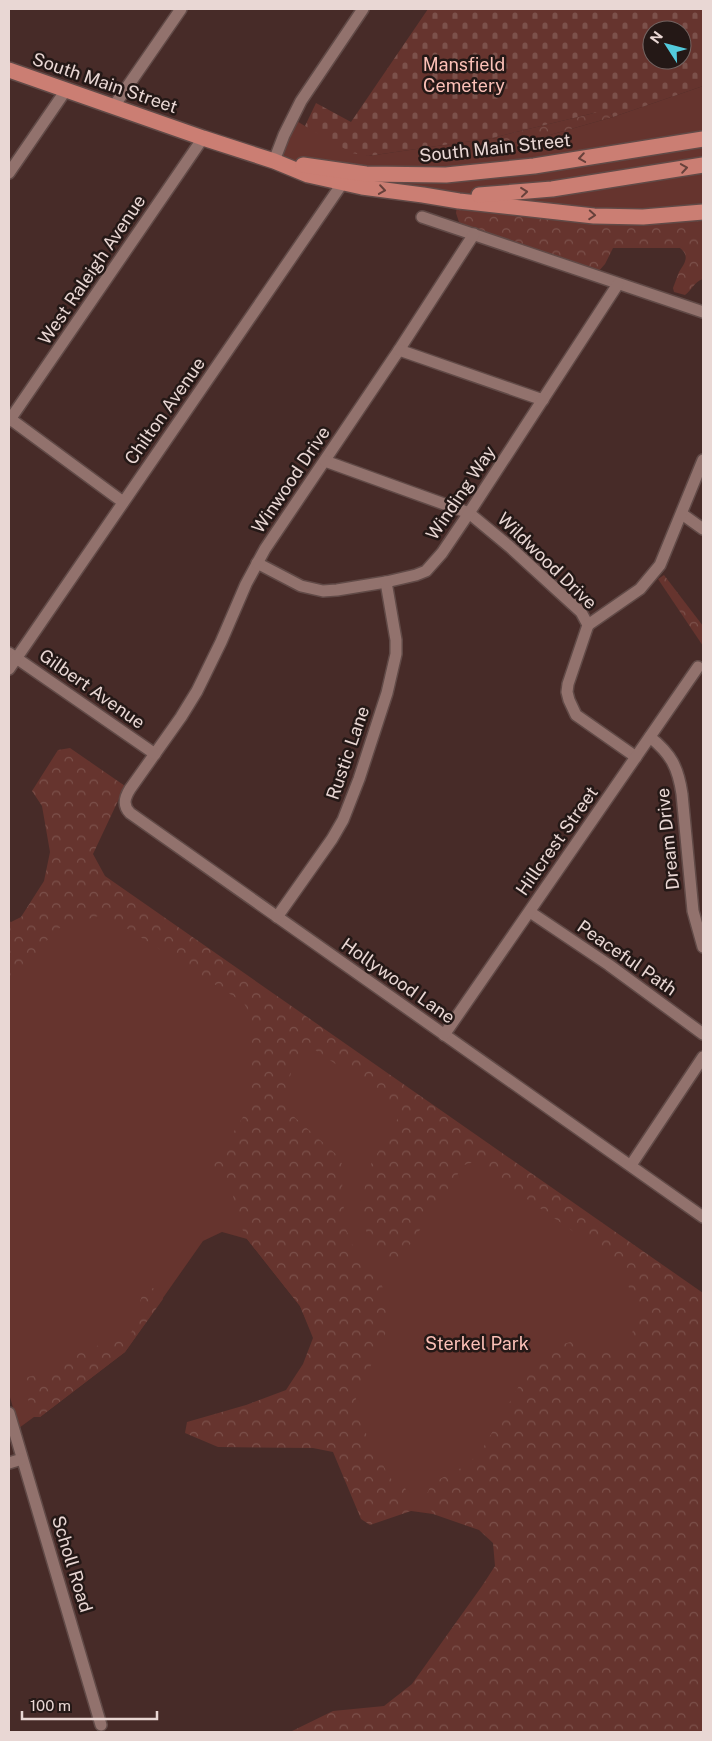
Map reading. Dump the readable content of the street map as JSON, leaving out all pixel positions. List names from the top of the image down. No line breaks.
{"streets":{"highway":["South Main Street"],"street":["West Raleigh Avenue","Chilton Avenue","Winwood Drive","Winding Way","Wildwood Drive","Gilbert Avenue","Rustic Lane","Dream Drive","Hillcrest Street","Peaceful Path","Hollywood Lane","Scholl Road"]},"crossings":[["South Main Street","West Raleigh Avenue"],["South Main Street","Chilton Avenue"],["Chilton Avenue","Gilbert Avenue"],["Winwood Drive","Winding Way"],["Winwood Drive","Wildwood Drive"],["Winwood Drive","Gilbert Avenue"],["Winwood Drive","Hollywood Lane"],["Winding Way","Wildwood Drive"],["Winding Way","Rustic Lane"],["Wildwood Drive","Hillcrest Street"],["Gilbert Avenue","Hollywood Lane"],["Rustic Lane","Hollywood Lane"],["Dream Drive","Hillcrest Street"],["Hillcrest Street","Peaceful Path"],["Hillcrest Street","Hollywood Lane"]],"parks":["Mansfield Cemetery","Sterkel Park"],"scale_bar":"100 m","north":"top left"}
